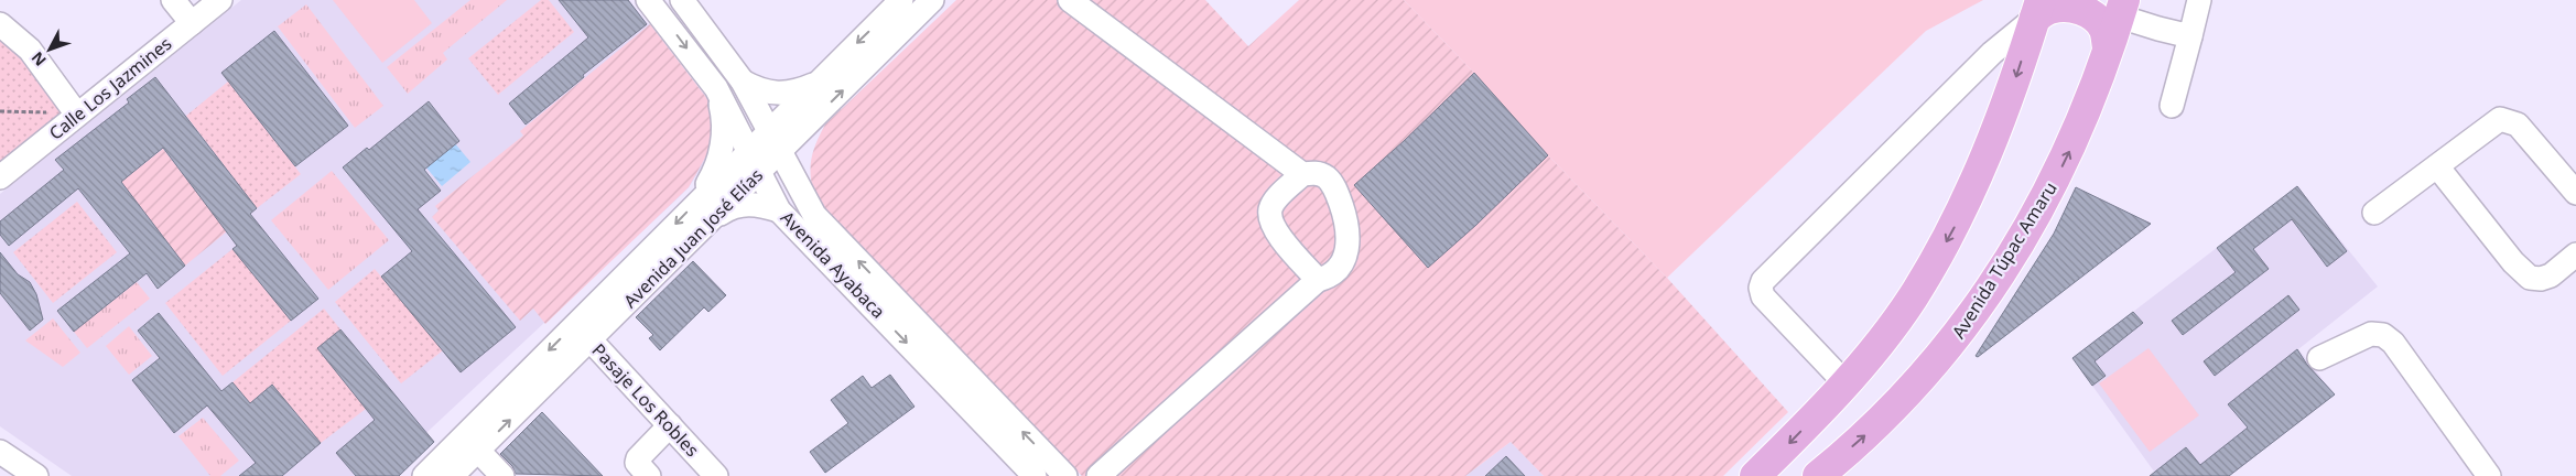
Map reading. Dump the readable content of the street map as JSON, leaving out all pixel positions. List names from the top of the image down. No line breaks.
{"streets":{"main road":["Avenida Túpac Amaru"],"street":["Calle Los Jazmines","Avenida Juan José Elías","Avenida Ayabaca","Pasaje Los Robles"]},"crossings":[["Avenida Juan José Elías","Avenida Ayabaca"],["Avenida Juan José Elías","Pasaje Los Robles"]],"north":"bottom left"}
